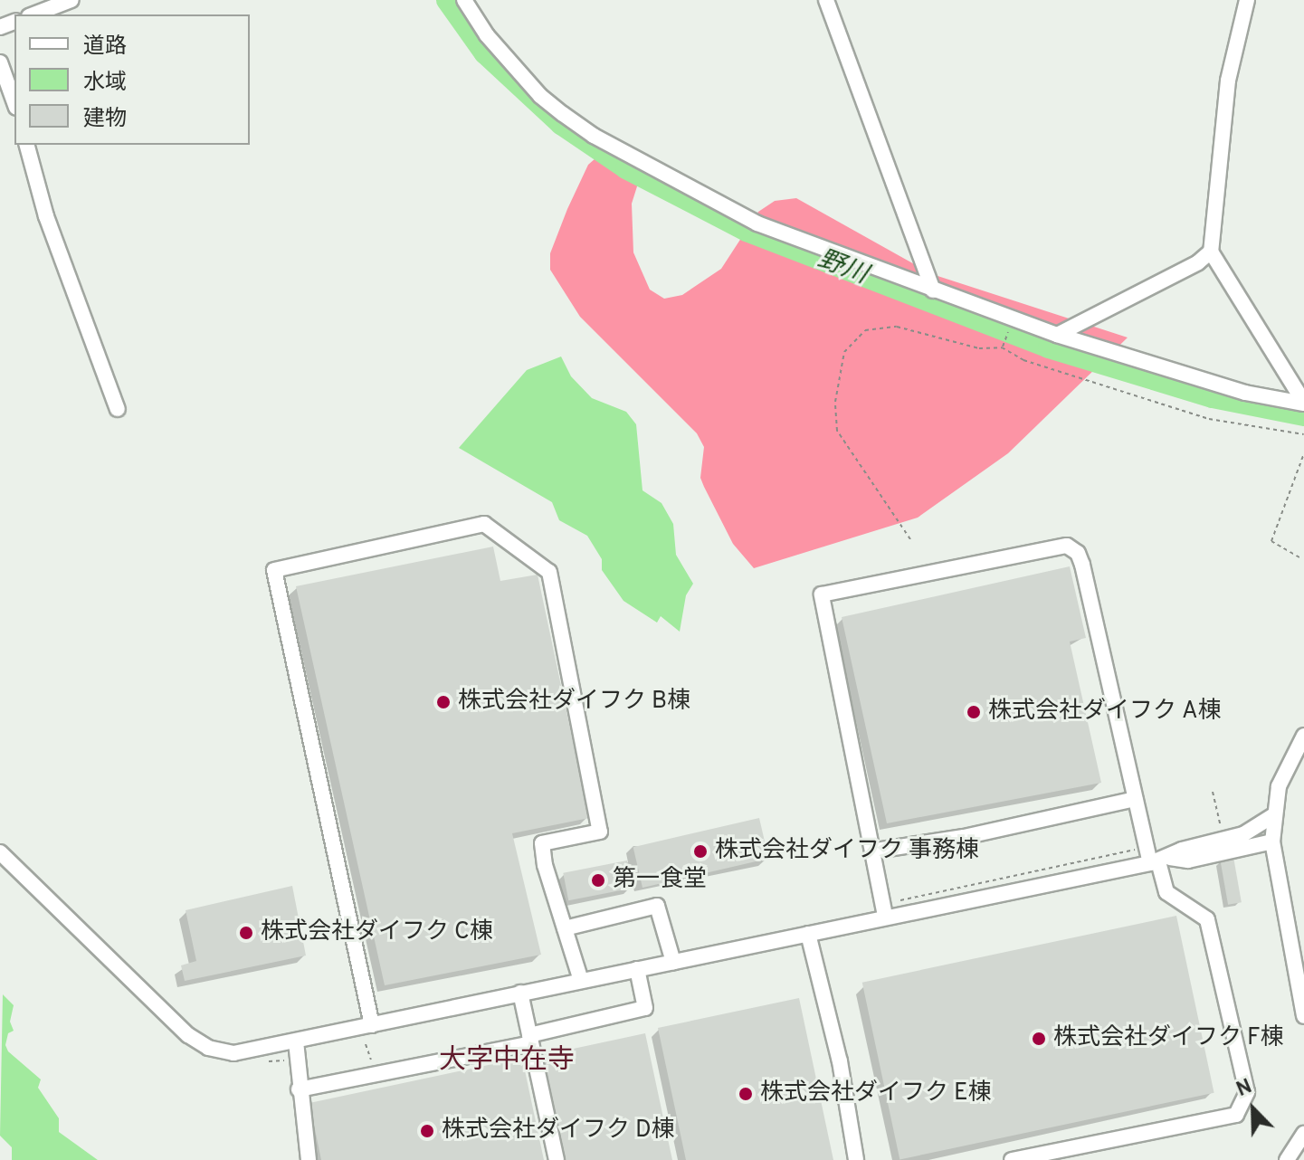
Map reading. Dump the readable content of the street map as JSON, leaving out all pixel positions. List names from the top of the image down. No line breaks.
{"districts":["大字中在寺"],"water":["野川"],"places":["株式会社ダイフク B棟","株式会社ダイフク A棟","株式会社ダイフク 事務棟","第一食堂","株式会社ダイフク C棟","株式会社ダイフク F棟","株式会社ダイフク E棟","株式会社ダイフク D棟"],"legend":["道路","水域","建物"],"north":"top left"}
